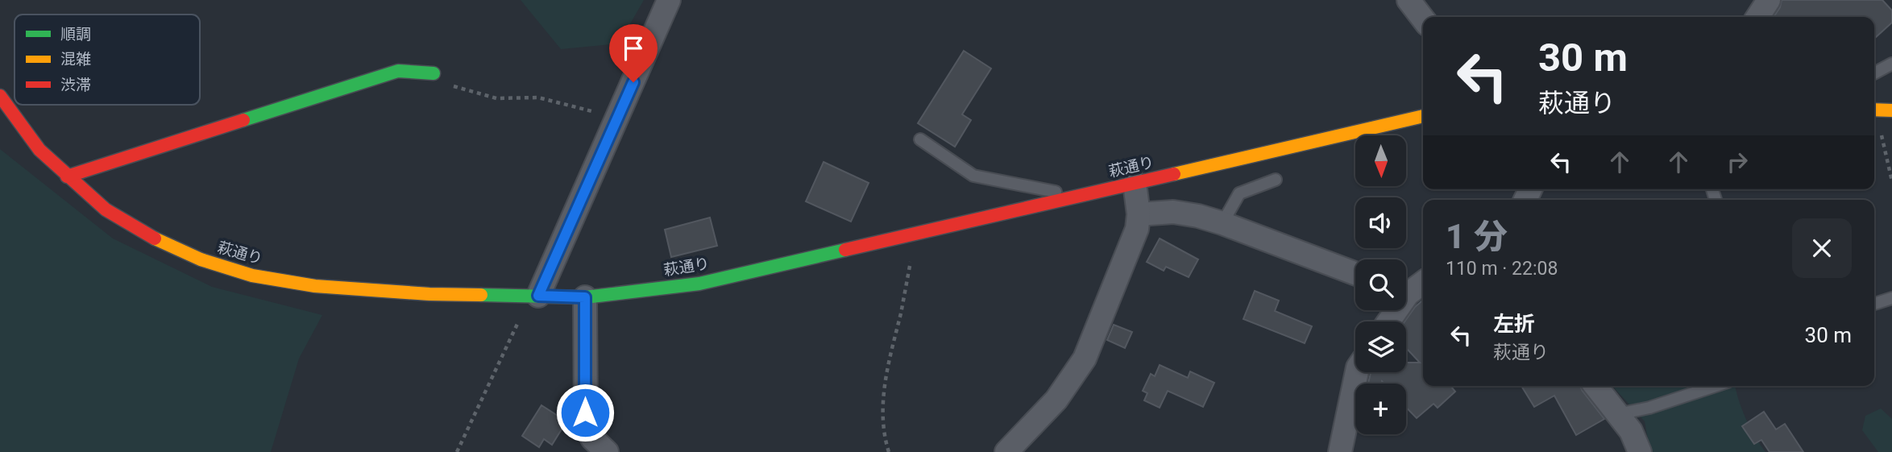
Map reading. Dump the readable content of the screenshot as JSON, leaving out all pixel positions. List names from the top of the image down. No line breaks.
{"streets":{"street":["萩通り"]},"legend":["順調","混雑","渋滞"],"north":"bottom","page":{"turn":["30 m","萩通り"],"map_buttons":"+","heading":["1 分","110 m · 22:08"],"list":[{"name":"左折","note":"萩通り","value":"30 m"}]}}
